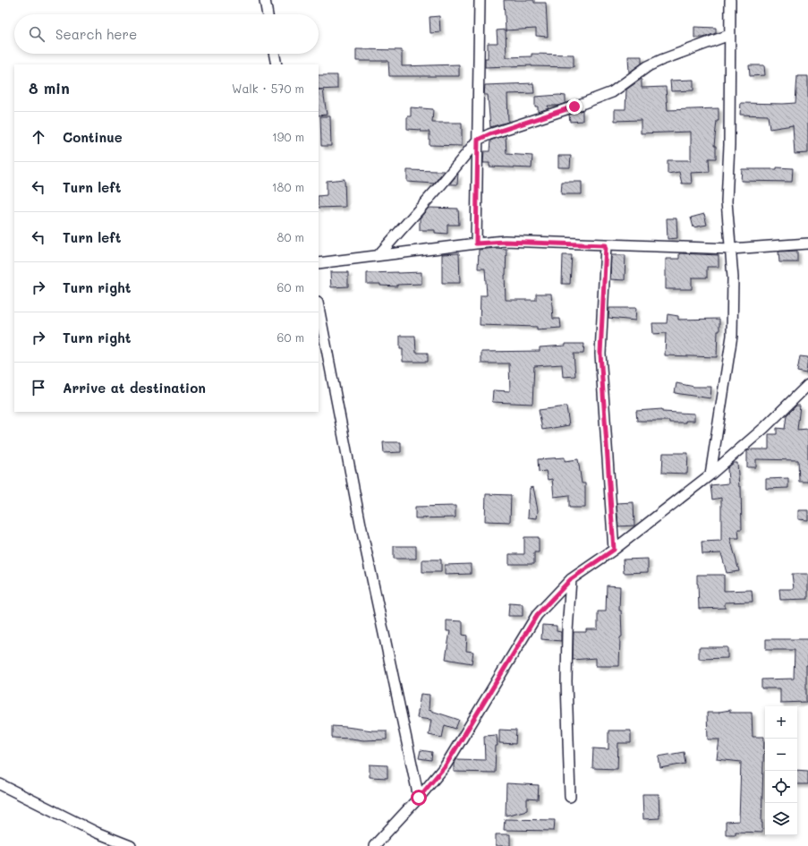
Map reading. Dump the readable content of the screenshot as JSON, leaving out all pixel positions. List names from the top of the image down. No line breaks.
{"page":{"search":"Search here","heading":["8 min","Walk · 570 m"],"list":[["Continue","190 m"],["Turn left","180 m"],["Turn left","80 m"],["Turn right","60 m"],["Turn right","60 m"],"Arrive at destination"],"map_buttons":["+","−"]}}
